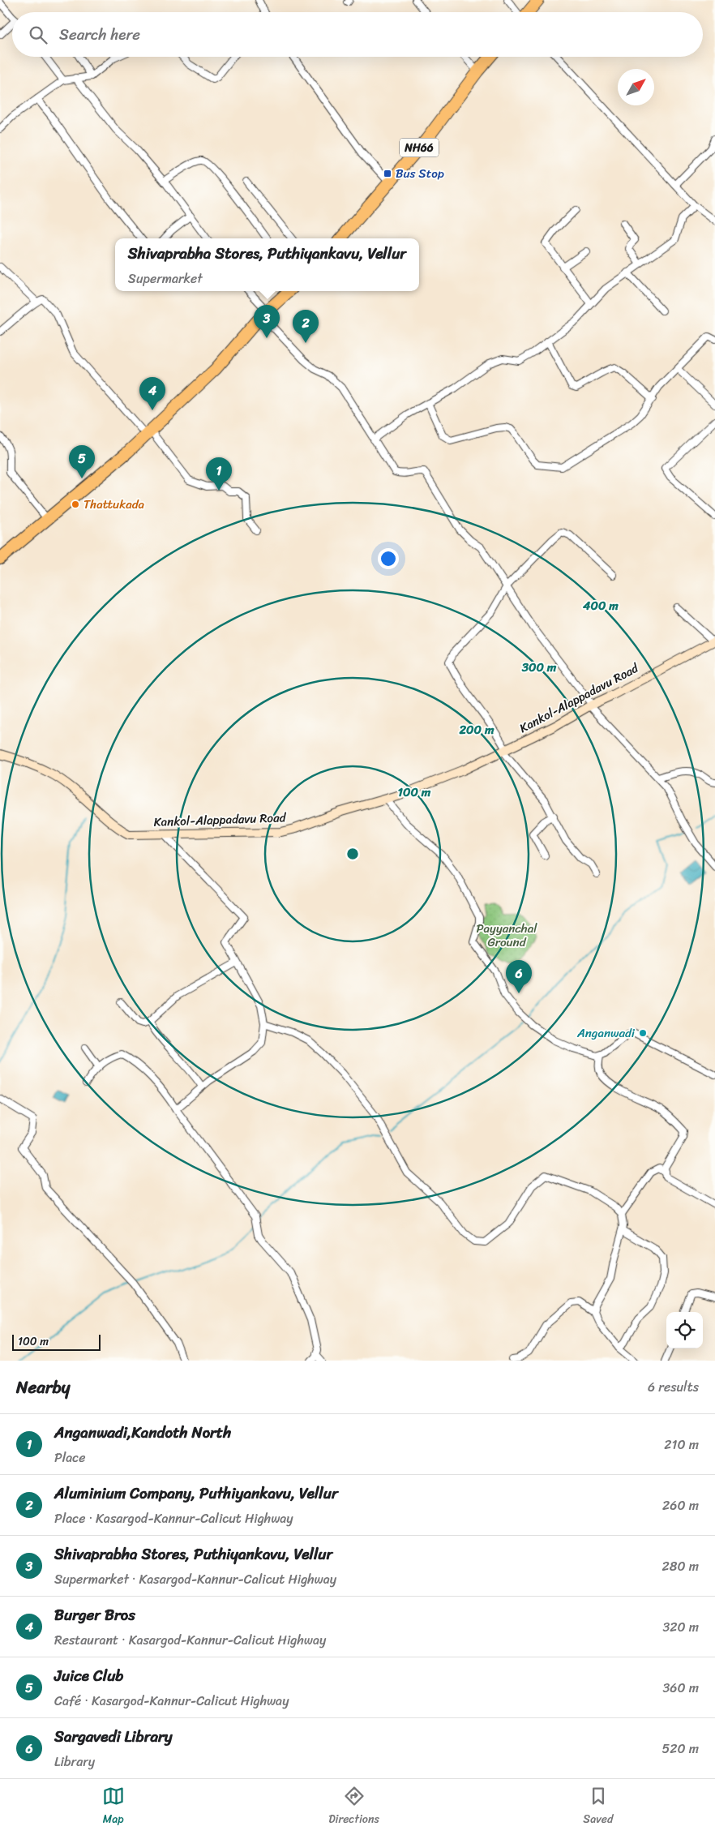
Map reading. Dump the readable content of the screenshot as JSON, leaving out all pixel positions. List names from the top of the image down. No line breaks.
{"streets":{"highway":["NH66"],"main road":["Kankol-Alappadavu Road"]},"parks":["Payyanchal Ground"],"places":{"transit":["Bus Stop"],"other":["Thattukada","Anganwadi"]},"scale_bar":"100 m","north":"top right","page":{"search":"Search here","popup":["Shivaprabha Stores, Puthiyankavu, Vellur","Supermarket"],"pins":["3","2","4","5","1","6"],"scale":"100 m","heading":["Nearby","6 results"],"list":[{"mark":"1","name":"Anganwadi,Kandoth North","note":"Place","value":"210 m"},{"mark":"2","name":"Aluminium Company, Puthiyankavu, Vellur","note":"Place · Kasargod-Kannur-Calicut Highway","value":"260 m"},{"mark":"3","name":"Shivaprabha Stores, Puthiyankavu, Vellur","note":"Supermarket · Kasargod-Kannur-Calicut Highway","value":"280 m"},{"mark":"4","name":"Burger Bros","note":"Restaurant · Kasargod-Kannur-Calicut Highway","value":"320 m"},{"mark":"5","name":"Juice Club","note":"Café · Kasargod-Kannur-Calicut Highway","value":"360 m"},{"mark":"6","name":"Sargavedi Library","note":"Library","value":"520 m"}],"nav":["Map","Directions","Saved"]},"rings":["400 m","300 m","200 m","100 m"]}
